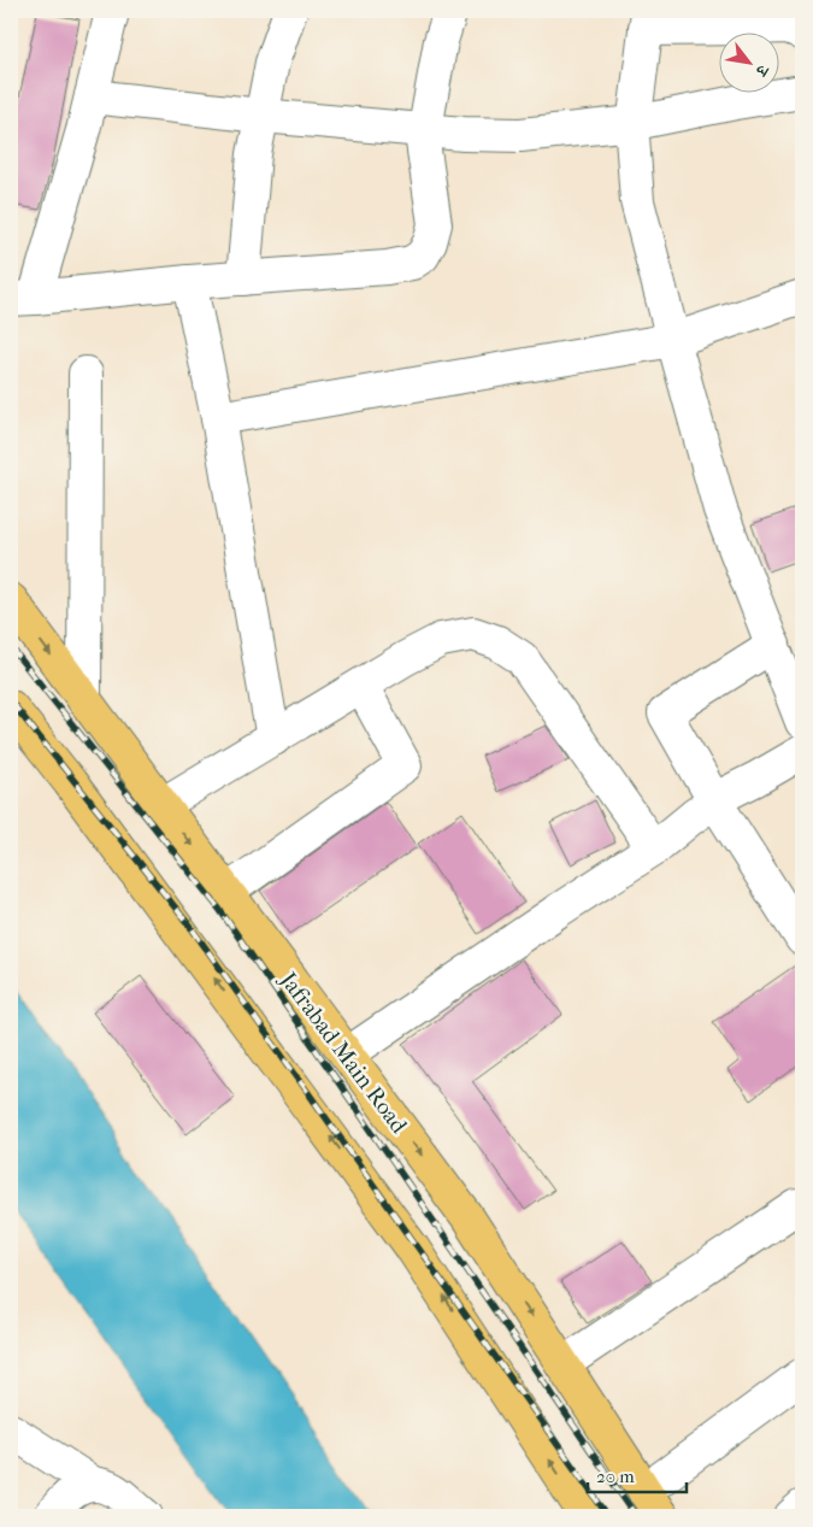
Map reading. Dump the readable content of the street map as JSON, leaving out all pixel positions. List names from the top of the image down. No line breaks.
{"streets":{"main road":["Jafrabad Main Road"]},"scale_bar":"20 m","north":"bottom right"}
